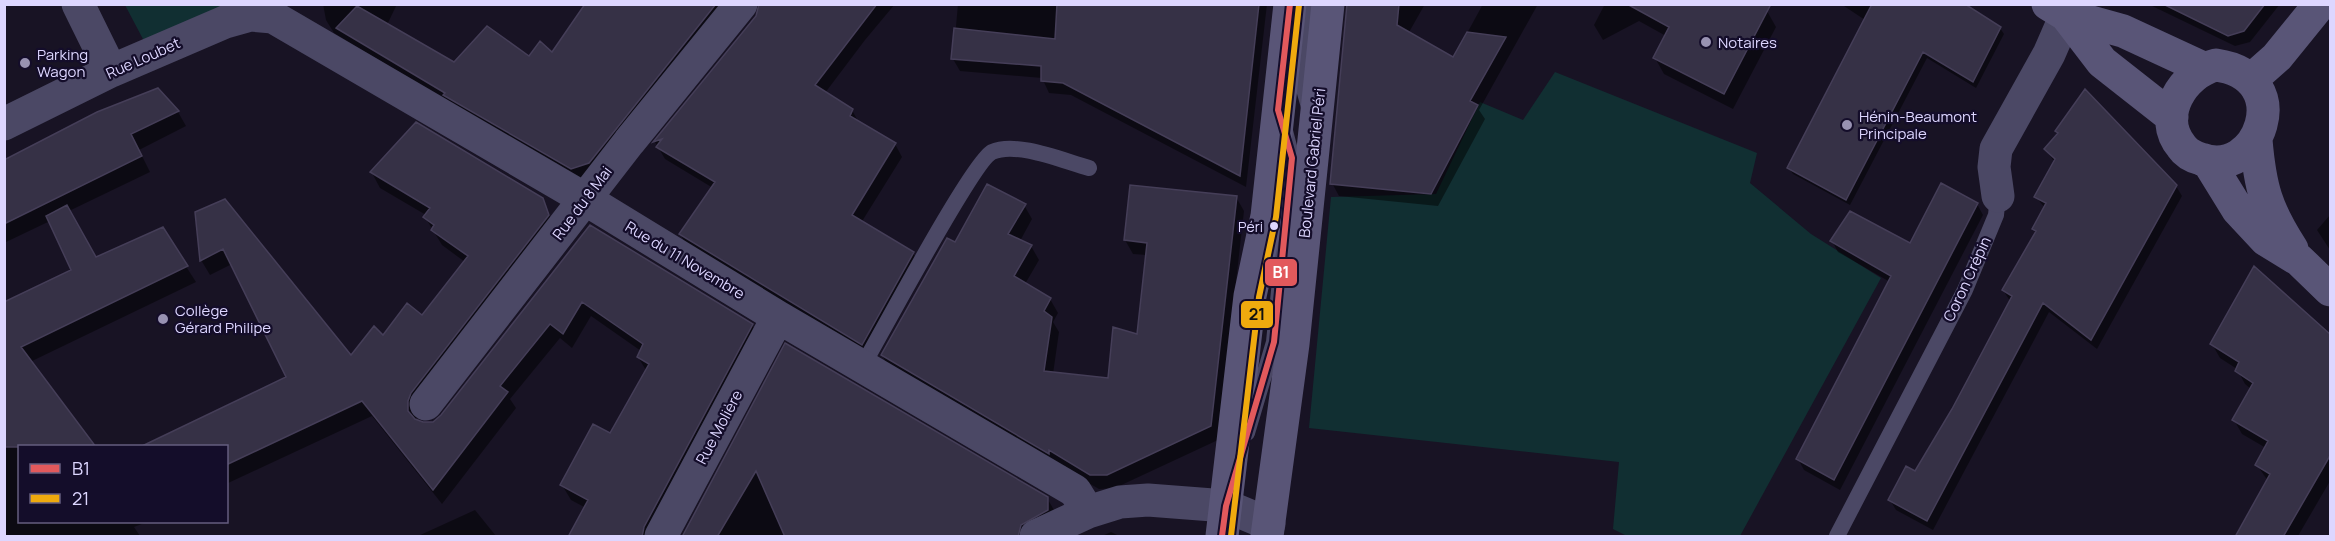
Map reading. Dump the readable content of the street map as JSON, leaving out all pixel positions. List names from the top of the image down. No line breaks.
{"streets":{"main road":["Boulevard Gabriel Péri"],"street":["Rue Loubet","Rue du 8 Mai","Rue du 11 Novembre","Coron Crépin","Rue Molière"]},"crossings":[["Rue Loubet","Rue du 11 Novembre"],["Rue du 8 Mai","Rue du 11 Novembre"],["Rue du 11 Novembre","Rue Molière"]],"places":["Notaires","Parking Wagon","Hénin-Beaumont Principale","Péri","Collège Gérard Philipe"],"lines":["transit line B1","transit line 21"],"legend":["B1","21"]}
